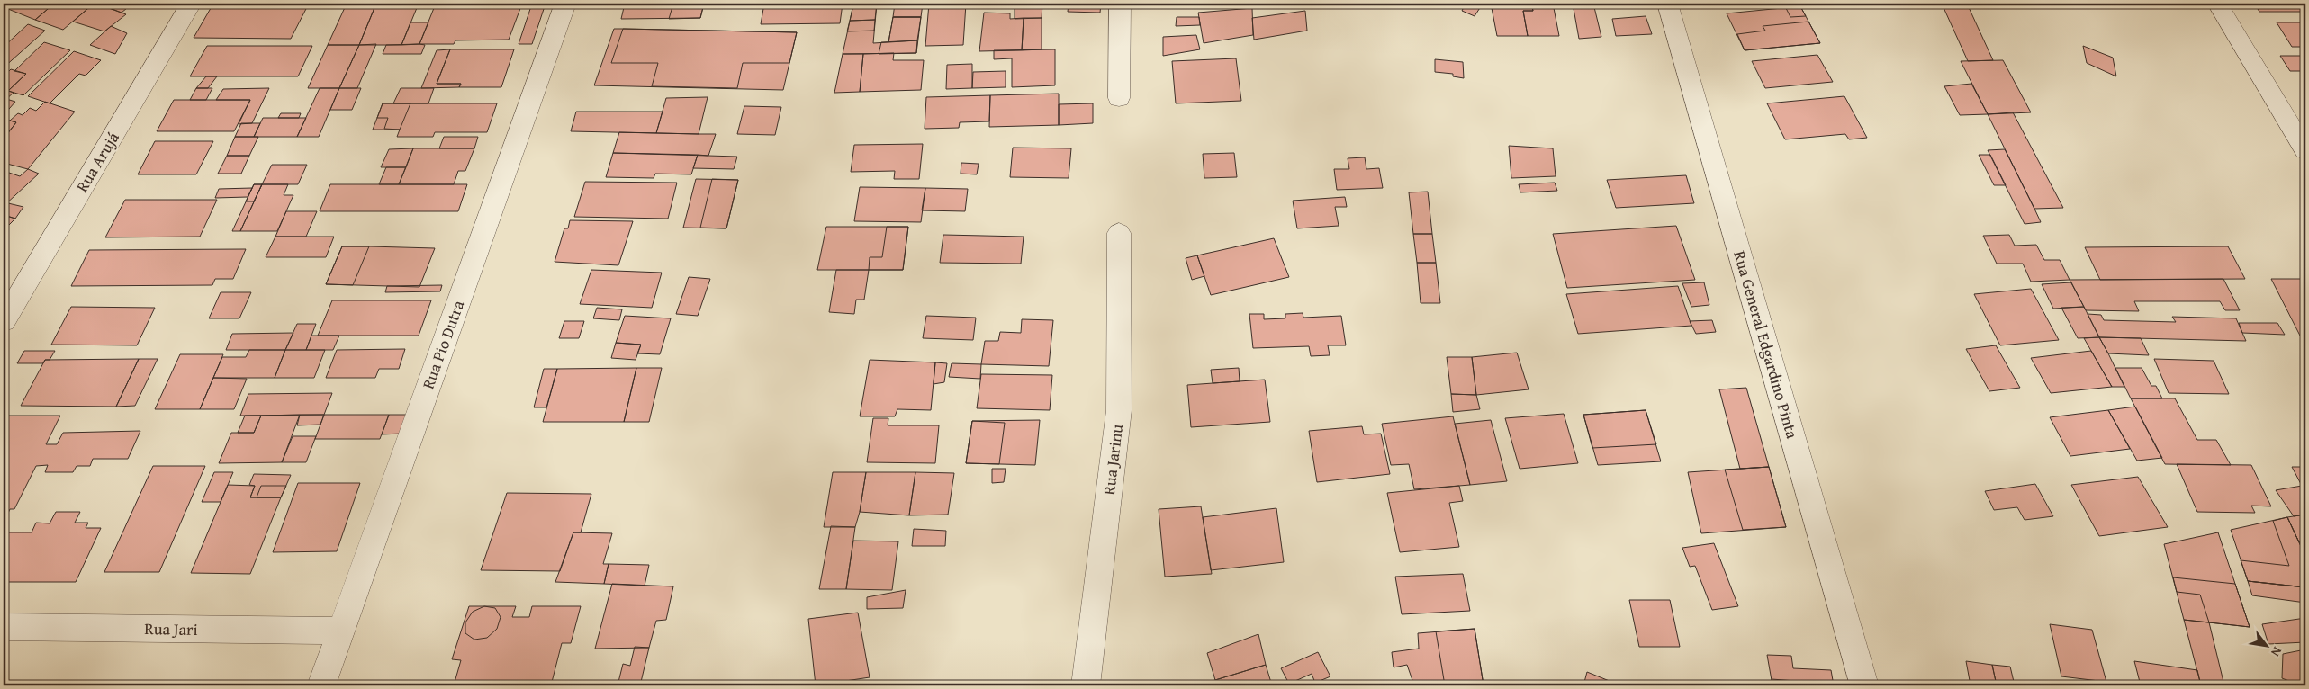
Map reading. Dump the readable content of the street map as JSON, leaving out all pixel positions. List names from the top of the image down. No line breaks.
{"streets":{"street":["Rua Arujá","Rua Pio Dutra","Rua General Edgardino Pinta","Rua Jarinu","Rua Jari"]},"crossings":[["Rua Pio Dutra","Rua Jari"]],"north":"bottom right"}
